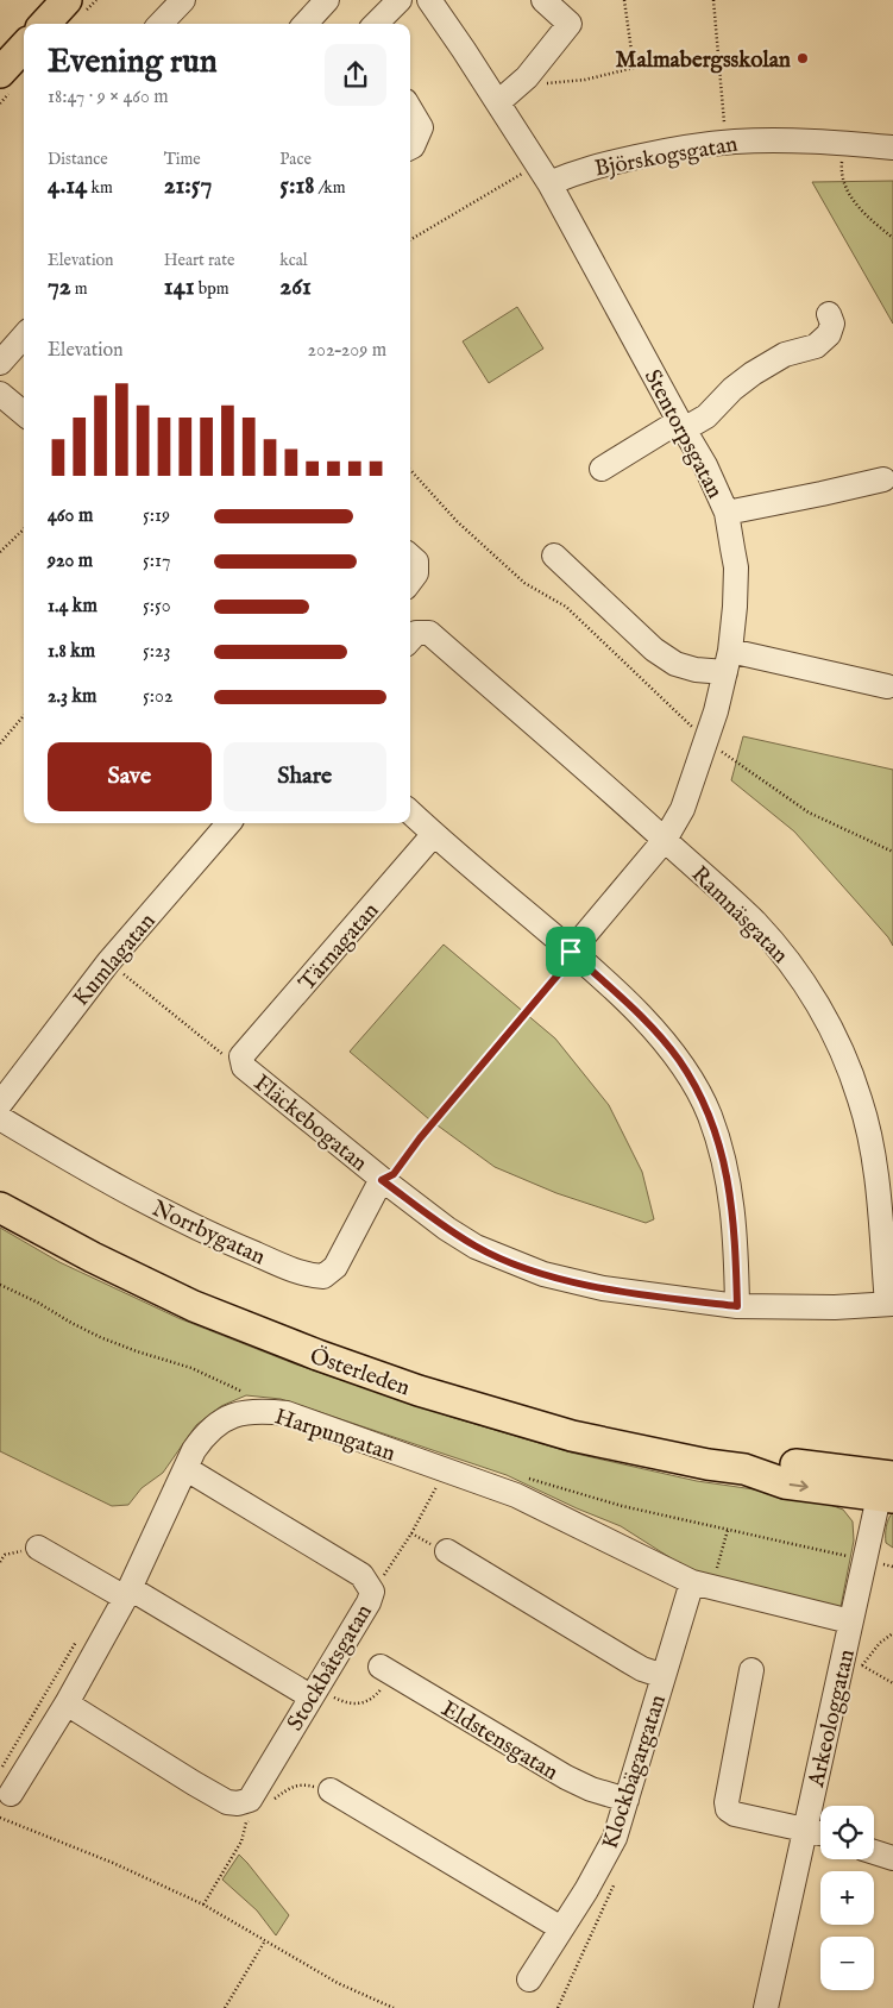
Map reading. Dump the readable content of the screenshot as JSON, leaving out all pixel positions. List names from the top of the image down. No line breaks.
{"streets":{"main road":["Österleden"],"street":["Björskogsgatan","Stentorpsgatan","Ramnäsgatan","Tärnagatan","Kumlagatan","Fläckebogatan","Norrbygatan","Harpungatan","Stockbåtsgatan","Arkeologgatan","Eldstensgatan","Klockbägargatan"]},"crossings":[["Björskogsgatan","Stentorpsgatan"],["Stentorpsgatan","Ramnäsgatan"],["Ramnäsgatan","Fläckebogatan"],["Tärnagatan","Fläckebogatan"],["Fläckebogatan","Norrbygatan"],["Österleden","Arkeologgatan"],["Harpungatan","Stockbåtsgatan"],["Harpungatan","Arkeologgatan"],["Harpungatan","Klockbägargatan"],["Eldstensgatan","Klockbägargatan"]],"places":["Malmabergsskolan"],"page":{"heading":["Evening run","18:47 · 9 × 460 m"],"stats":[["Distance","4.14 km"],["Time","21:57"],["Pace","5:18 /km"],["Elevation","72 m"],["Heart rate","141 bpm"],["kcal","261"]],"chart":["Elevation","202–209 m"],"list":[{"name":"460 m","note":"5:19"},{"name":"920 m","note":"5:17"},{"name":"1.4 km","note":"5:50"},{"name":"1.8 km","note":"5:23"},{"name":"2.3 km","note":"5:02"}],"buttons":["Save","Share"],"map_buttons":["+","−"]}}
